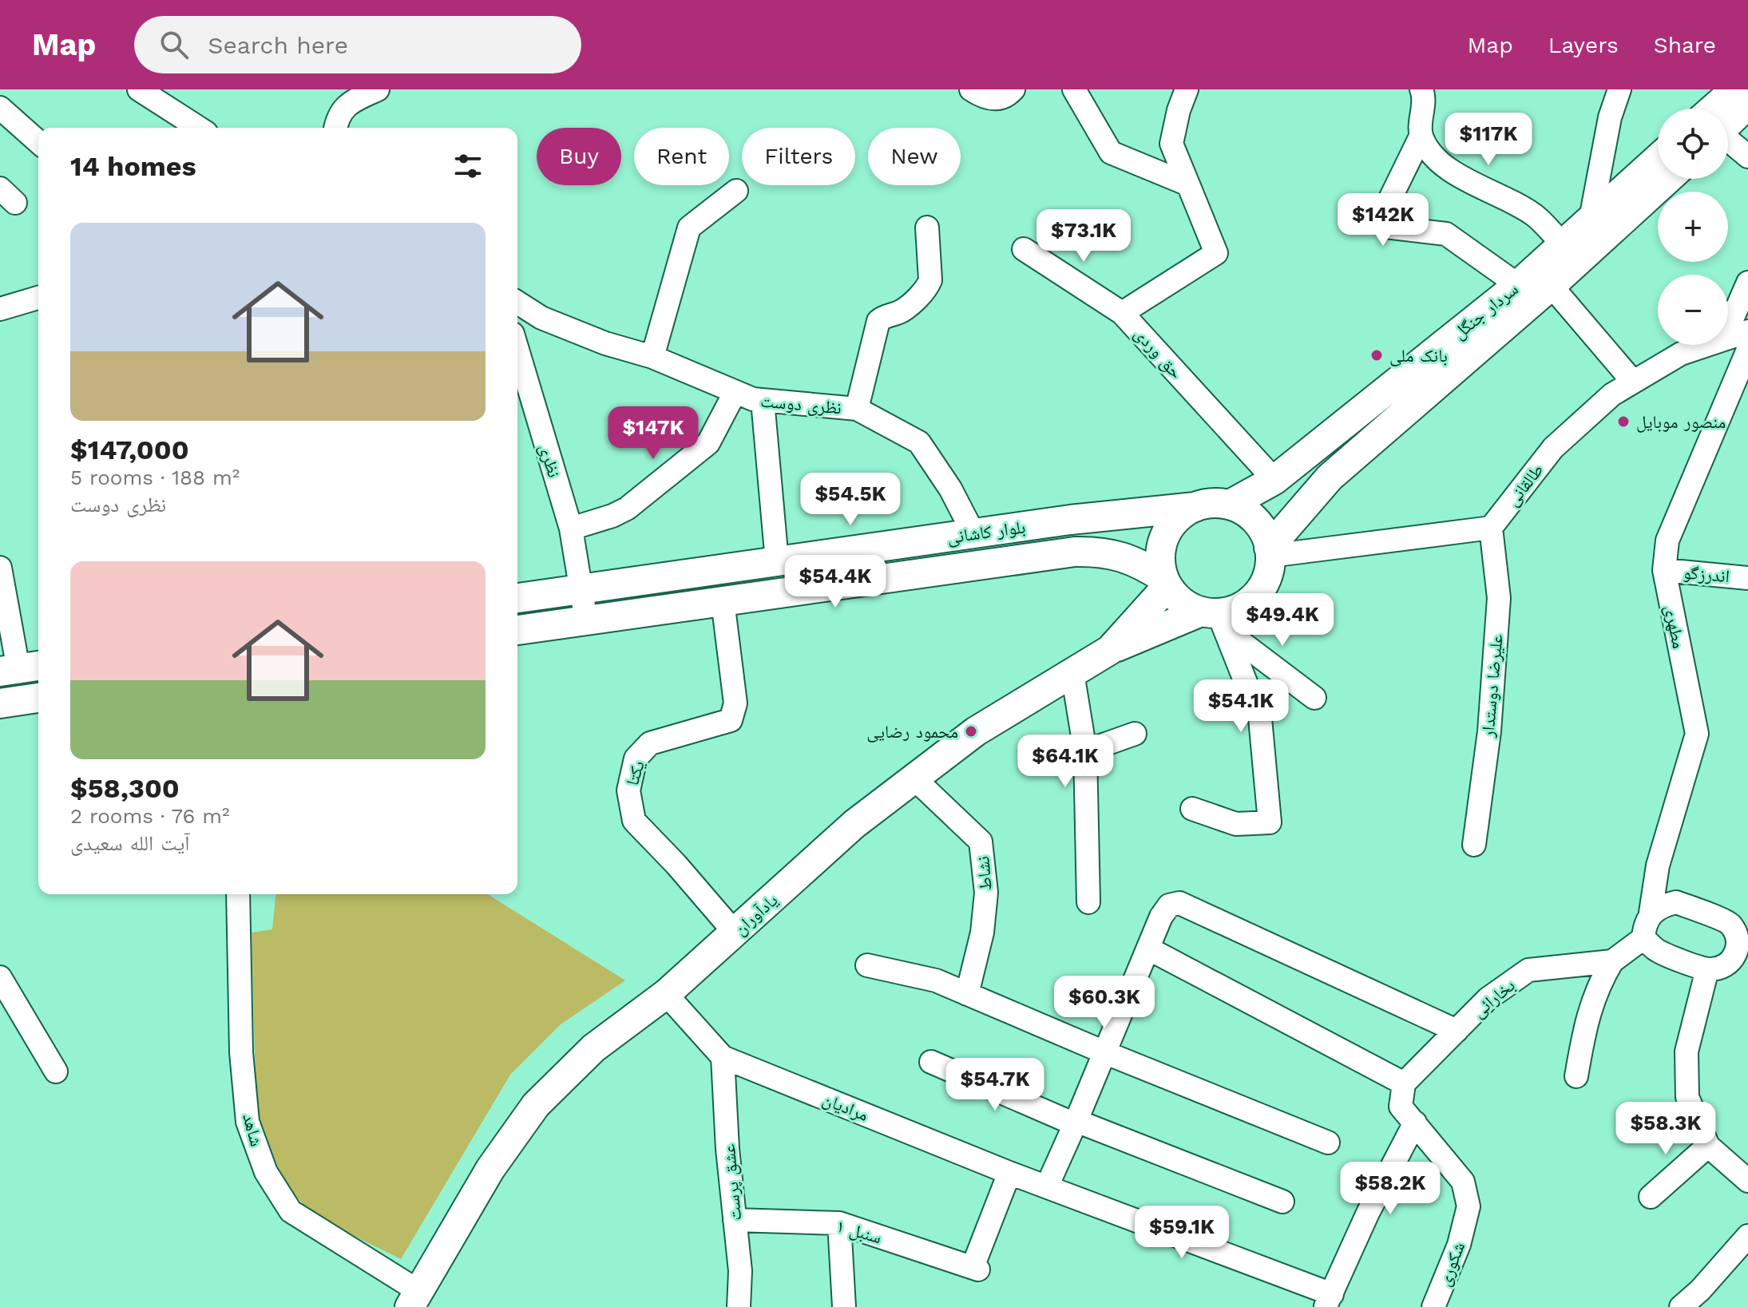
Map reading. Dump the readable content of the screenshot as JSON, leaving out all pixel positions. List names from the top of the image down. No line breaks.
{"streets":{"main road":["سردار جنگل","بلوار کاشانی","یادآوران"],"street":["حق وردی","نظری دوست","نظری","طالقانی","اندرزگو","مطهری","علیرضا دوستدار","یکتا","نشاط","بخارائی","مرادیان","شاهد","عشق پرست","سنبل ۱","شکوری"]},"crossings":[["سردار جنگل","حق وردی"],["سردار جنگل","بلوار کاشانی"],["سردار جنگل","یادآوران"],["نظری دوست","بلوار کاشانی"],["نظری","بلوار کاشانی"],["طالقانی","علیرضا دوستدار"],["بلوار کاشانی","یکتا"],["بلوار کاشانی","یادآوران"],["اندرزگو","مطهری"],["یکتا","یادآوران"],["نشاط","یادآوران"],["یادآوران","مرادیان"],["یادآوران","شاهد"],["مرادیان","عشق پرست"],["مرادیان","سنبل ۱"],["عشق پرست","سنبل ۱"]],"places":["بانک ملی","منصور موبایل","محمود رضایی"],"page":{"header":"Map","search":"Search here","nav":["Map","Layers","Share"],"map_buttons":["+","−"],"price":["$117K","$142K","$73.1K","$147K","$54.5K","$54.4K","$49.4K","$54.1K","$64.1K","$60.3K","$54.7K","$58.3K","$58.2K","$59.1K"],"chip":["Buy","Rent","Filters","New"],"heading":"14 homes","list":[{"name":"$147,000","note":"5 rooms · 188 m² · نظری دوست"},{"name":"$58,300","note":"2 rooms · 76 m² · آیت الله سعیدی"}]}}
